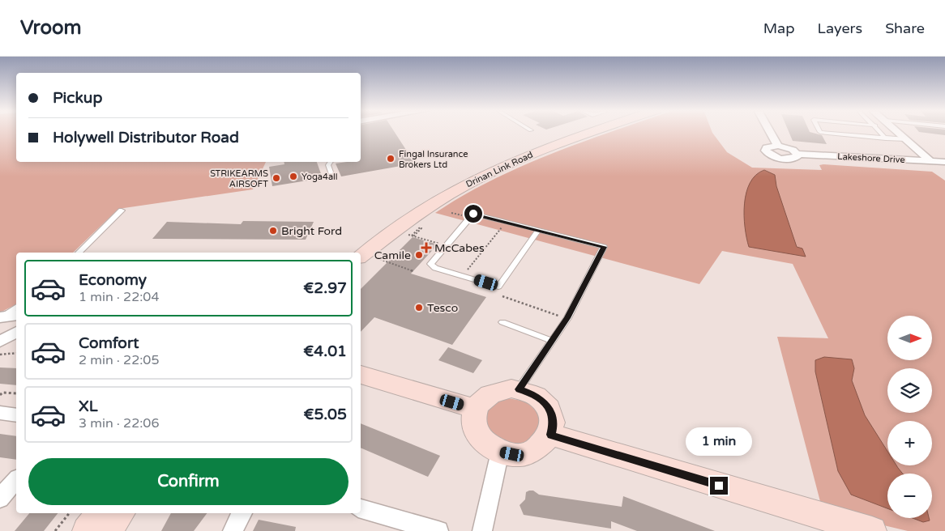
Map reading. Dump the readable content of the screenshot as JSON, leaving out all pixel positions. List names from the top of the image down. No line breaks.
{"streets":{"main road":["Drinan Link Road"],"street":["Lakeshore Drive"]},"places":{"other":["Fingal Insurance Brokers Ltd","Yoga4all","STRIKEARMS AIRSOFT","Bright Ford","Camile","Tesco"],"health":["McCabes"]},"north":"right","page":{"header":"Vroom","nav":["Map","Layers","Share"],"banner":["Pickup","Holywell Distributor Road"],"list":[{"name":"Economy","note":"1 min · 22:04","value":"€2.97"},{"name":"Comfort","note":"2 min · 22:05","value":"€4.01"},{"name":"XL","note":"3 min · 22:06","value":"€5.05"}],"map_buttons":["+","−"],"bubble":"1 min","buttons":"Confirm"}}
